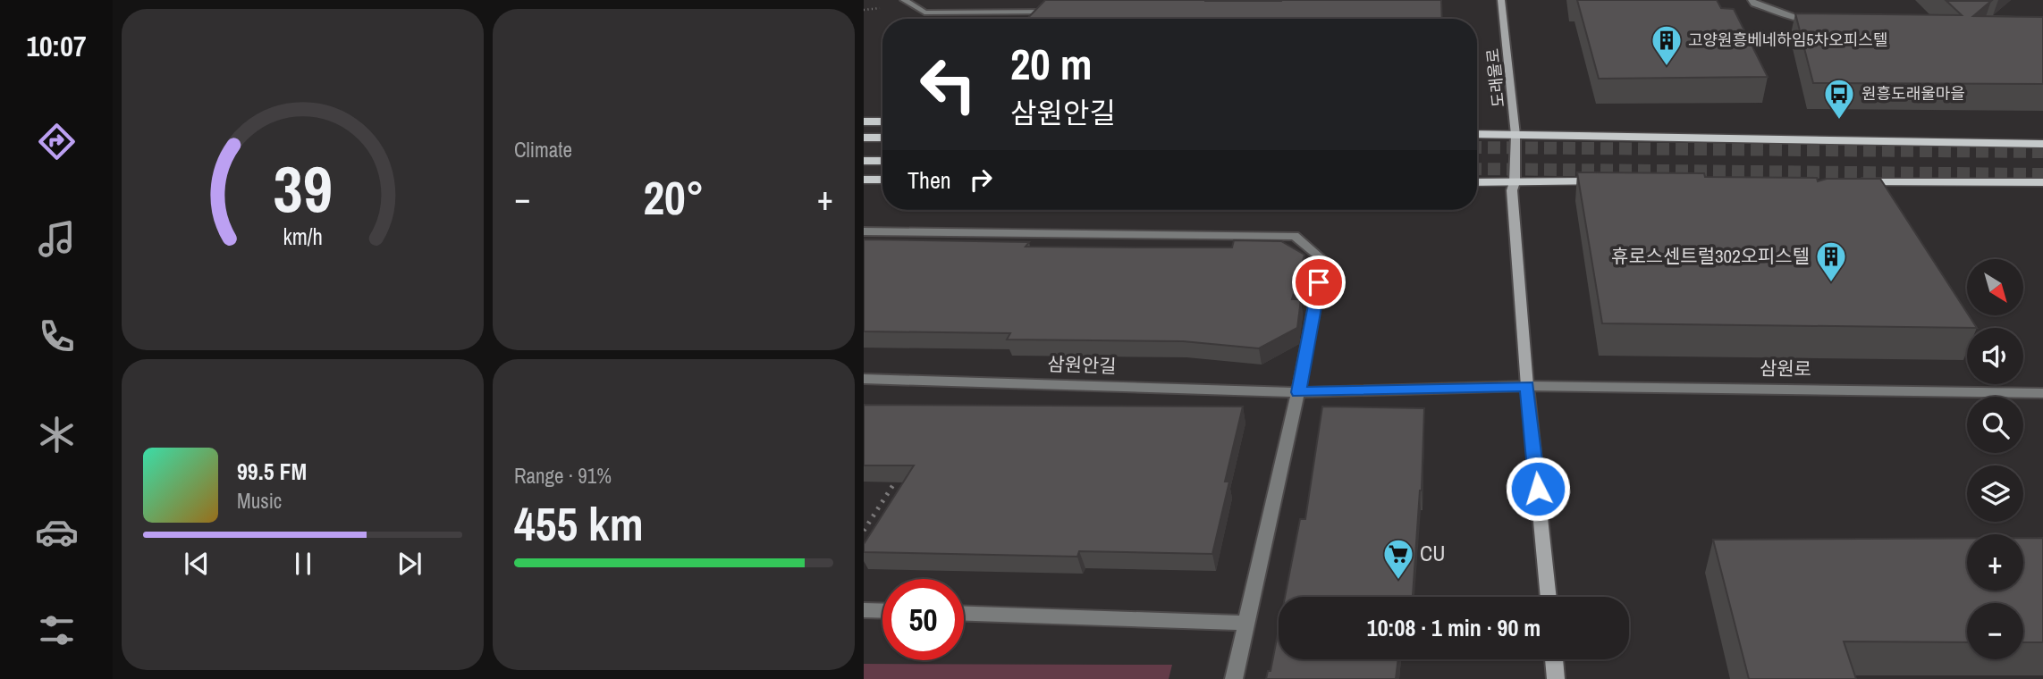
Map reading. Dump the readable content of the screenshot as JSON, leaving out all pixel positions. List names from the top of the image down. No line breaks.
{"streets":{"main road":["도래울로"],"street":["삼원안길","삼원로"]},"crossings":[["삼원안길","삼원로"]],"places":{"building":["고양원흥베네하임5차오피스텔","휴로스센트럴302오피스텔"],"bus stop":["원흥도래울마을"],"supermarket":["CU"]},"north":"bottom right","page":{"tabs":"10:07","tile":["Climate",["Range · 91%","455 km"]],"turn":["20 m","삼원안길"],"then":"Then","heat":["−","20°","+"],"map_buttons":["+","−"],"song":["99.5 FM","Music"],"limit":"50","trip":"10:08 · 1 min · 90 m","gauge":["39","km/h"]}}
